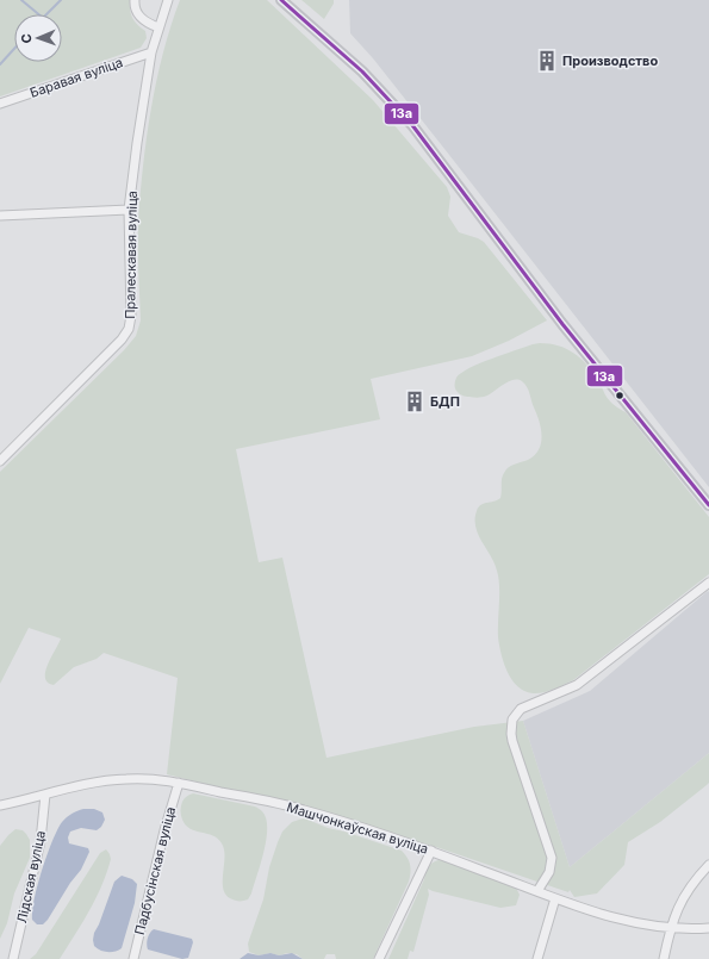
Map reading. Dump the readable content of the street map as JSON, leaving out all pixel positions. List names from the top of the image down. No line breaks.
{"streets":{"street":["Баравая вуліца","Пралескавая вуліца","Машчонкаўская вуліца","Падбусінская вуліца","Лідская вуліца"]},"crossings":[["Баравая вуліца","Пралескавая вуліца"],["Машчонкаўская вуліца","Падбусінская вуліца"],["Машчонкаўская вуліца","Лідская вуліца"]],"places":{"building":["Производство","БДП"]},"lines":["transit line 13а"],"north":"left"}
